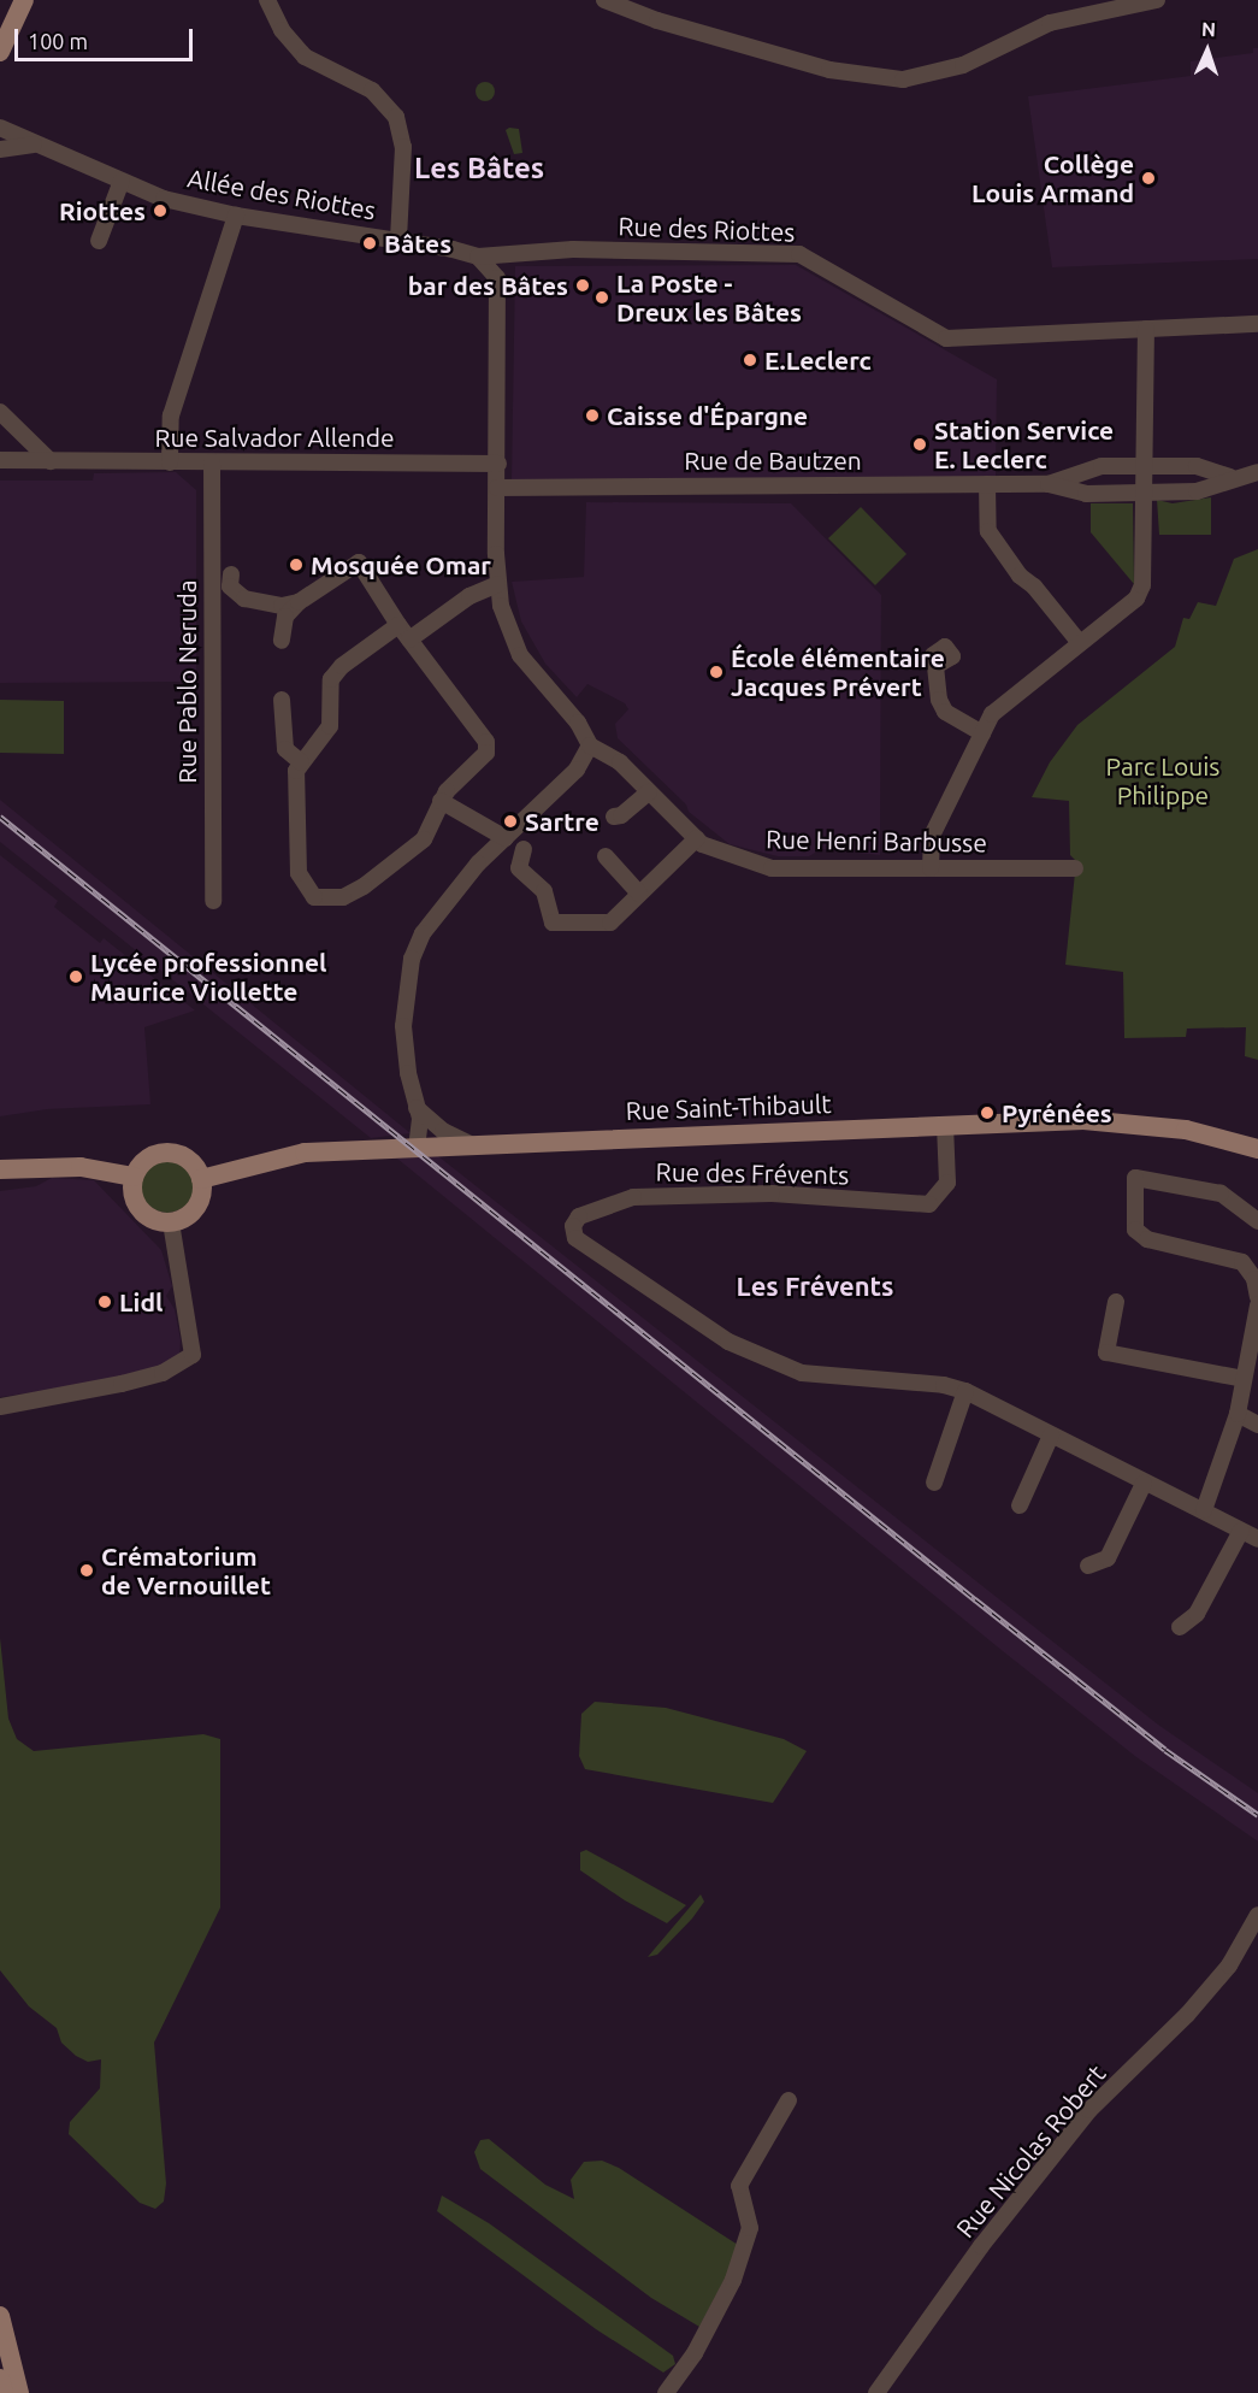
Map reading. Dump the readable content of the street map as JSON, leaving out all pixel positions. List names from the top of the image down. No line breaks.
{"streets":{"main road":["Rue Saint-Thibault"],"street":["Allée des Riottes","Rue des Riottes","Rue Salvador Allende","Rue de Bautzen","Rue Pablo Neruda","Rue Henri Barbusse","Rue des Frévents","Rue Nicolas Robert"]},"crossings":[["Allée des Riottes","Rue des Riottes"],["Rue Salvador Allende","Rue Pablo Neruda"],["Rue Saint-Thibault","Rue des Frévents"]],"districts":["Les Bâtes","Les Frévents"],"parks":["Parc Louis Philippe"],"places":["Collège Louis Armand","Riottes","Bâtes","bar des Bâtes","La Poste - Dreux les Bâtes","E.Leclerc","Caisse d'Épargne","Station Service E. Leclerc","Mosquée Omar","École élémentaire Jacques Prévert","Sartre","Lycée professionnel Maurice Viollette","Pyrénées","Lidl","Crématorium de Vernouillet"],"scale_bar":"100 m","north":"top"}
